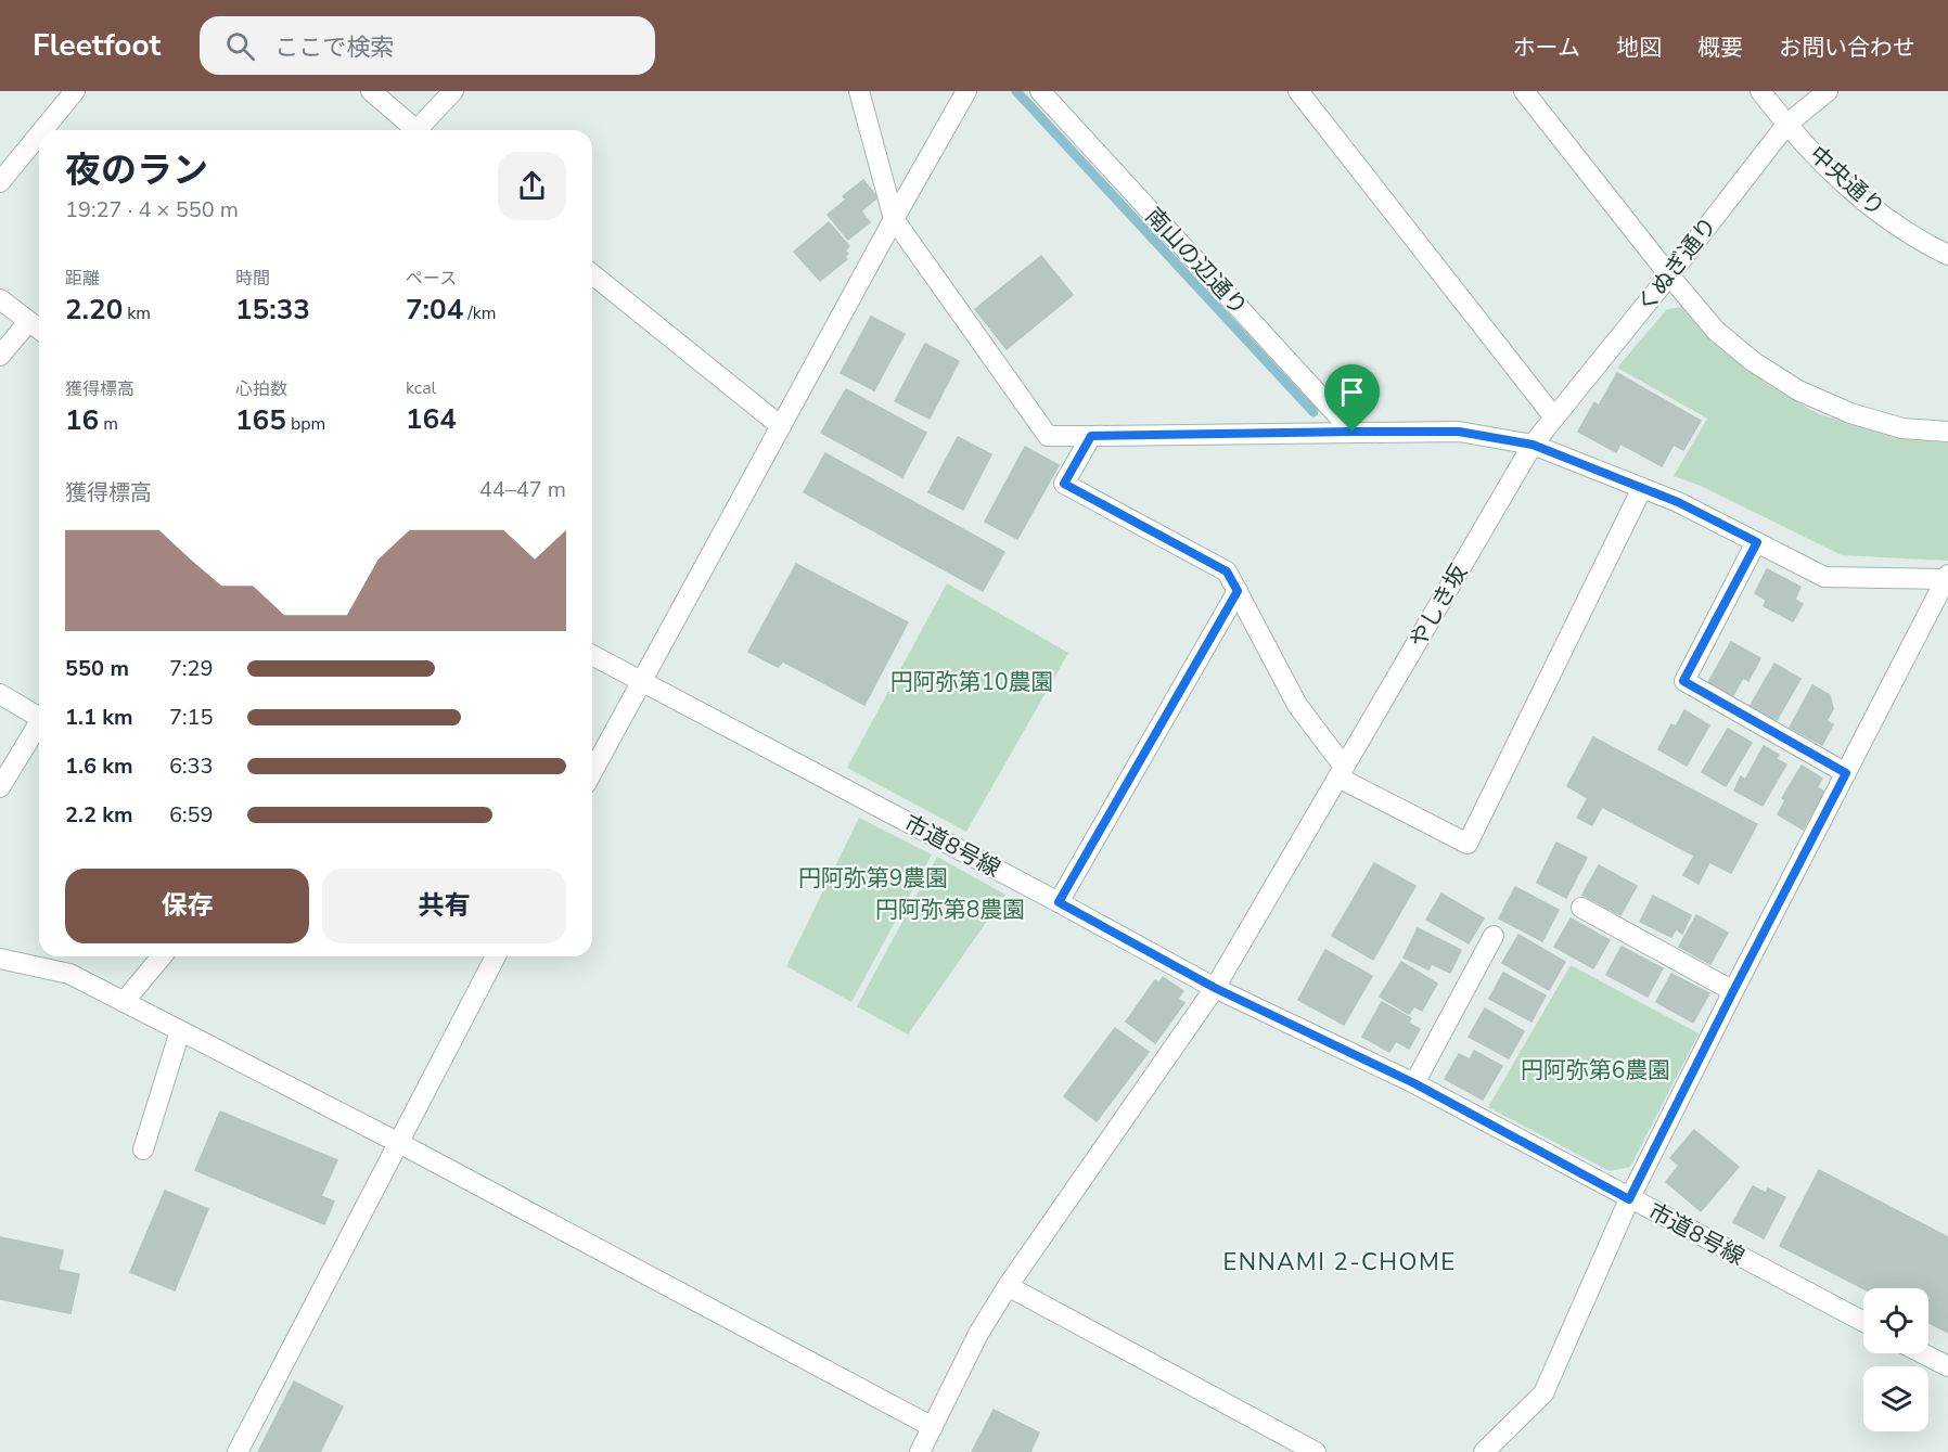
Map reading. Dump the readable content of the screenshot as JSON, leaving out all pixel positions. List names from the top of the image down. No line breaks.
{"streets":{"street":["中央通り","南山の辺通り","くぬぎ通り","やしき坂","市道8号線"]},"crossings":[["中央通り","くぬぎ通り"],["くぬぎ通り","やしき坂"],["やしき坂","市道8号線"]],"districts":["ENNAMI 2-CHOME"],"parks":["円阿弥第10農園","円阿弥第9農園","円阿弥第8農園","円阿弥第6農園"],"page":{"header":"Fleetfoot","search":"ここで検索","nav":["ホーム","地図","概要","お問い合わせ"],"heading":["夜のラン","19:27 · 4 × 550 m"],"stats":[["距離","2.20 km"],["時間","15:33"],["ペース","7:04 /km"],["獲得標高","16 m"],["心拍数","165 bpm"],["kcal","164"]],"chart":["獲得標高","44–47 m"],"list":[{"name":"550 m","note":"7:29"},{"name":"1.1 km","note":"7:15"},{"name":"1.6 km","note":"6:33"},{"name":"2.2 km","note":"6:59"}],"buttons":["保存","共有"]}}
